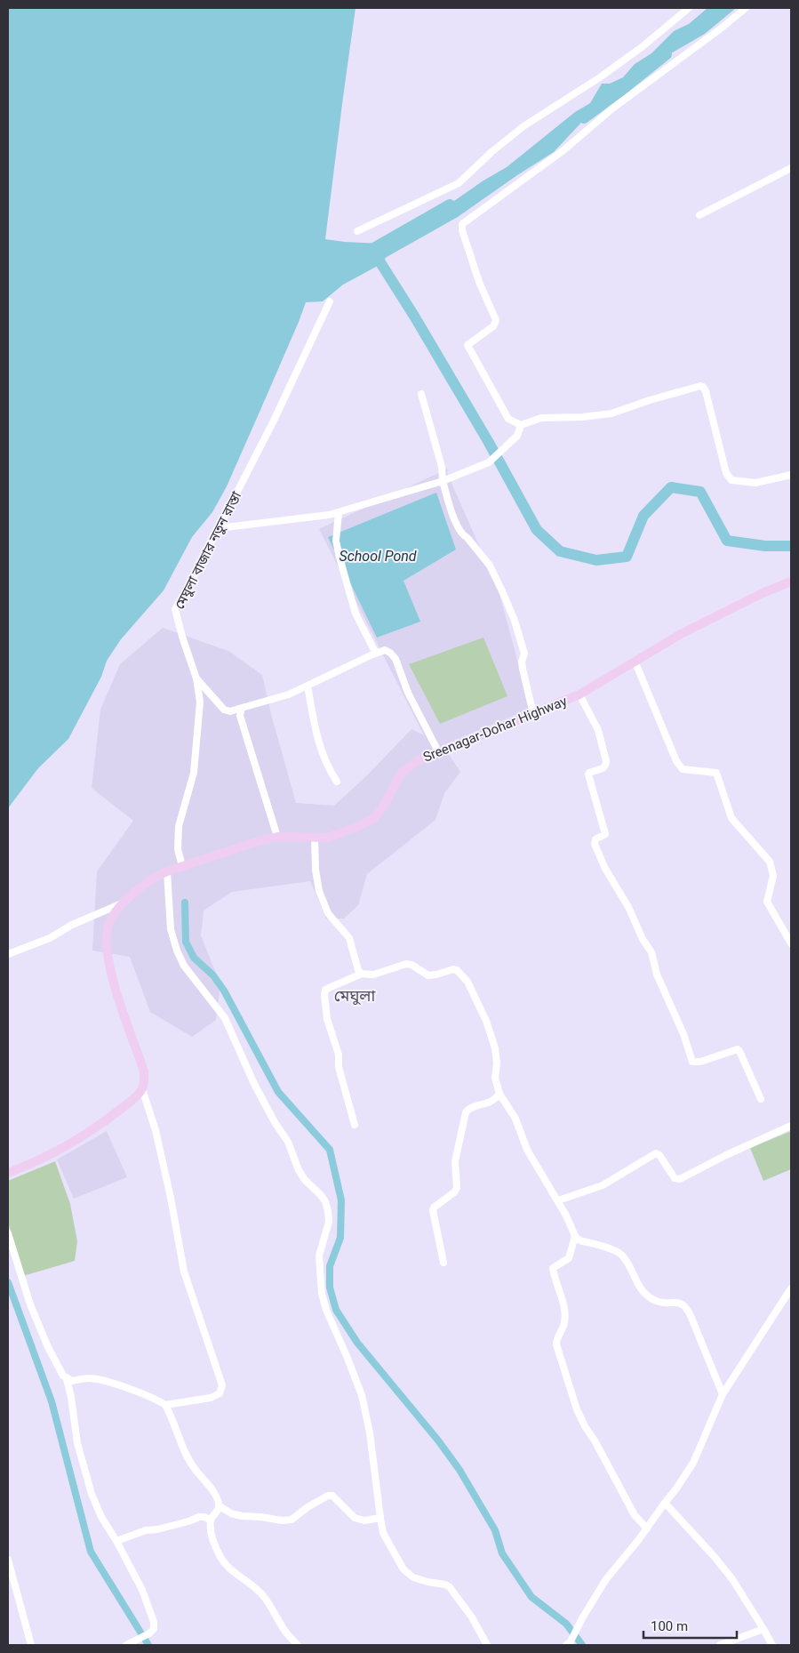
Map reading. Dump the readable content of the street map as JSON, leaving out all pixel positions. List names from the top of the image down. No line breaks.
{"streets":{"main road":["Sreenagar-Dohar Highway"],"street":["মেঘুলা বাজার নতুন রাস্তা"]},"crossings":[["মেঘুলা বাজার নতুন রাস্তা","Sreenagar-Dohar Highway"]],"districts":["মেঘুলা"],"water":["School Pond"],"scale_bar":"100 m"}
